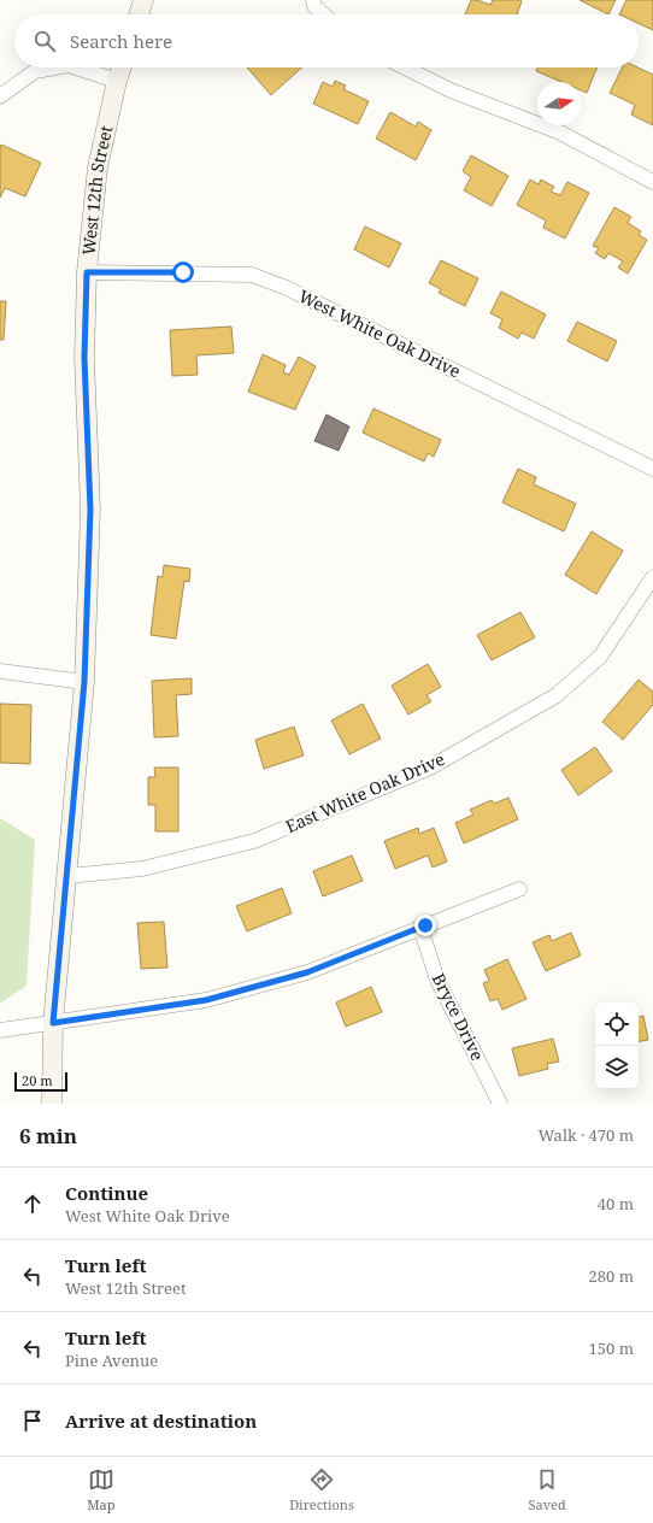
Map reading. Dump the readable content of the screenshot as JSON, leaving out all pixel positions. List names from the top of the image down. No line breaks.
{"streets":{"main road":["West 12th Street"],"street":["West White Oak Drive","East White Oak Drive","Bryce Drive"]},"crossings":[["West 12th Street","West White Oak Drive"],["West 12th Street","East White Oak Drive"]],"scale_bar":"20 m","north":"right","page":{"search":"Search here","scale":"20 m","heading":["6 min","Walk · 470 m"],"list":[["Continue","West White Oak Drive","40 m"],["Turn left","West 12th Street","280 m"],["Turn left","Pine Avenue","150 m"],"Arrive at destination"],"nav":["Map","Directions","Saved"]}}
